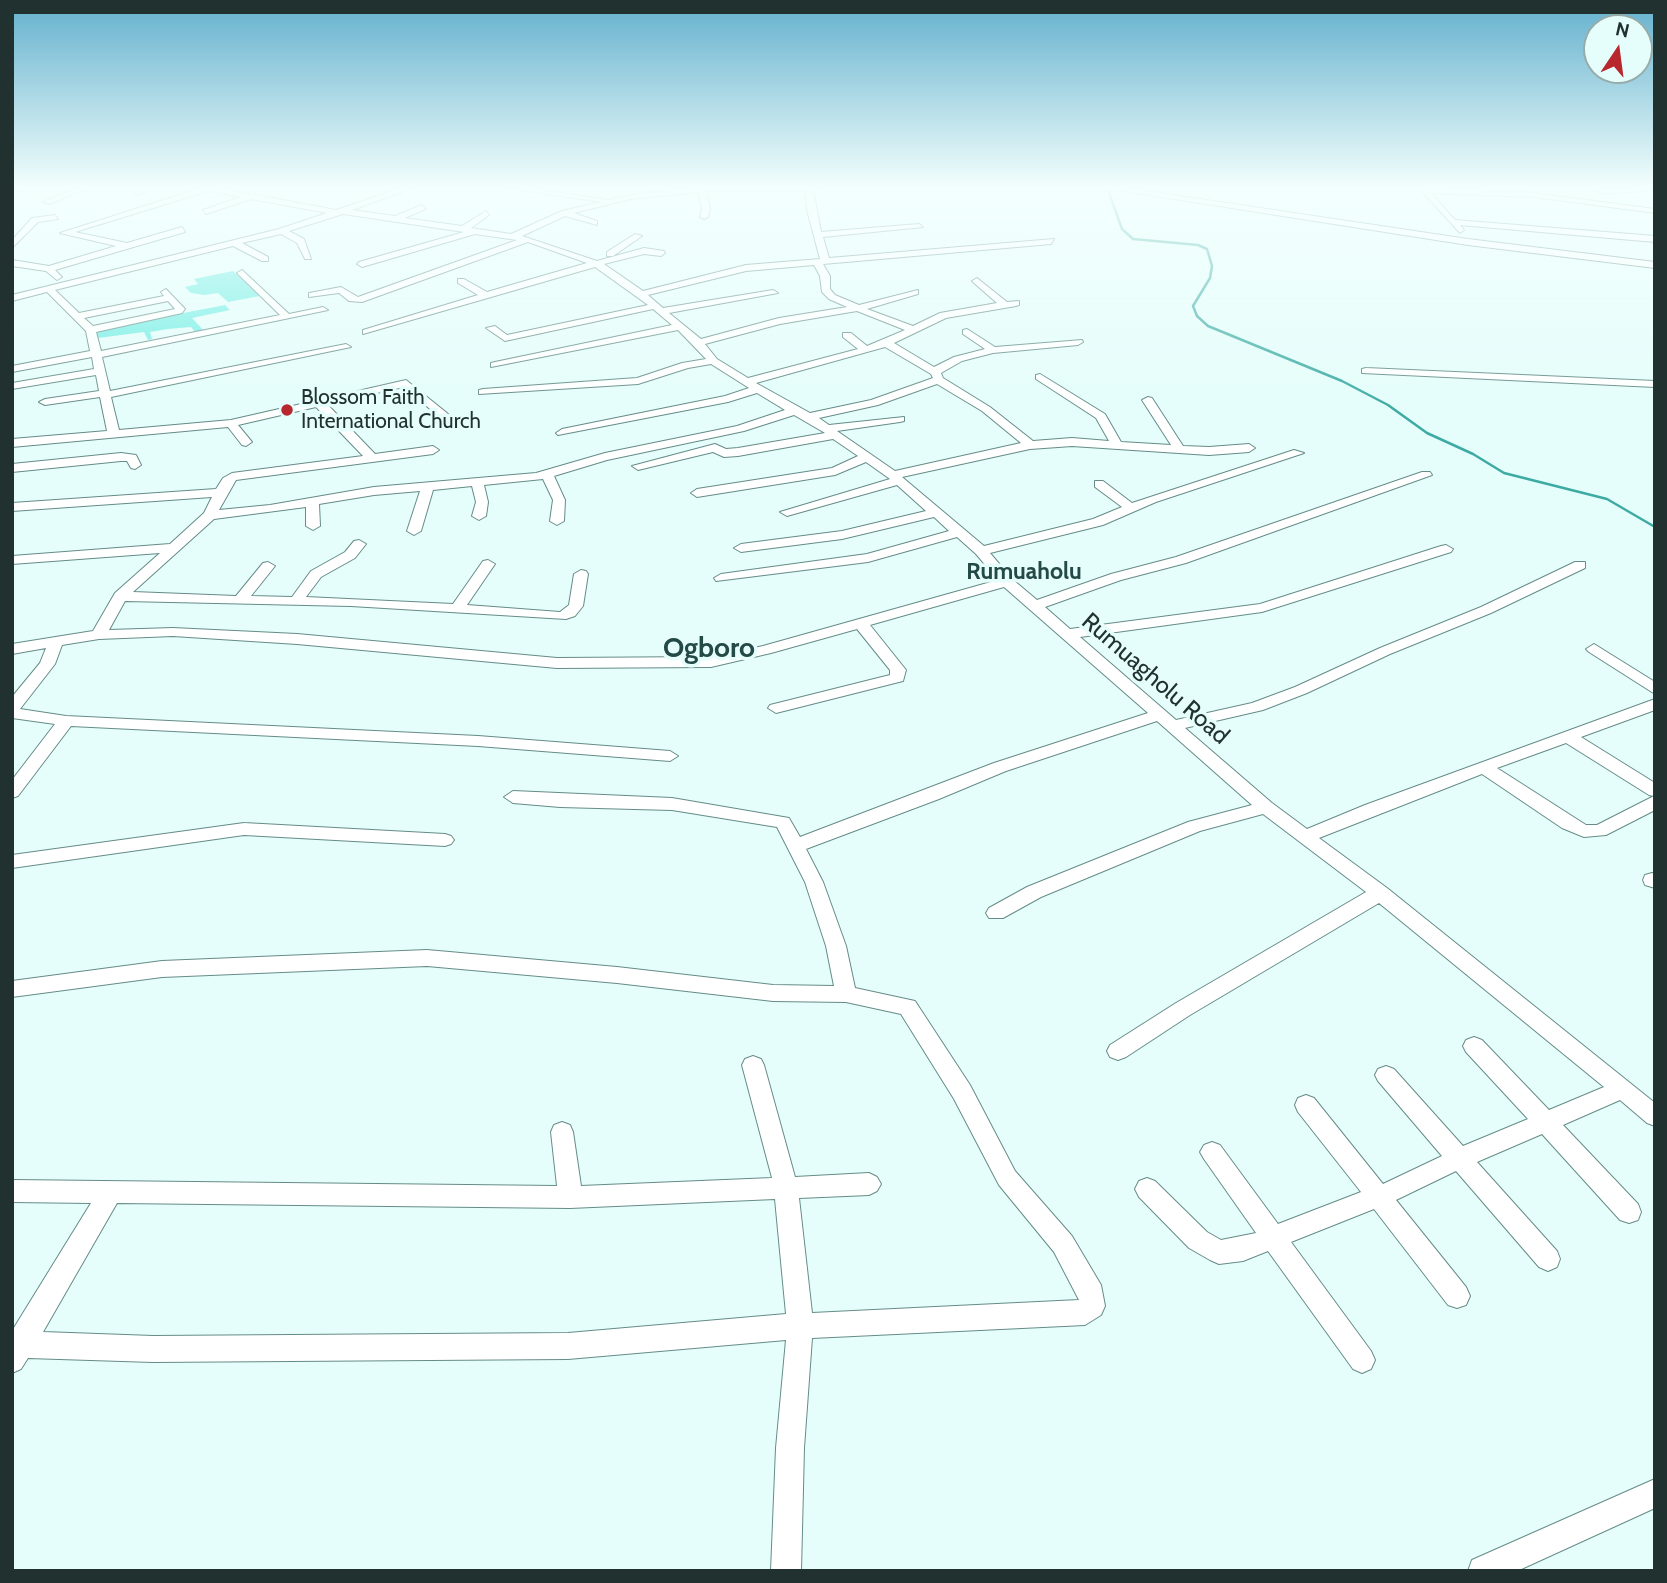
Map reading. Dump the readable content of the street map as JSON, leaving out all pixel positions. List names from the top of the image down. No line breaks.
{"streets":{"street":["Rumuagholu Road"]},"districts":["Rumuaholu","Ogboro"],"places":["Blossom Faith International Church"],"north":"top"}
